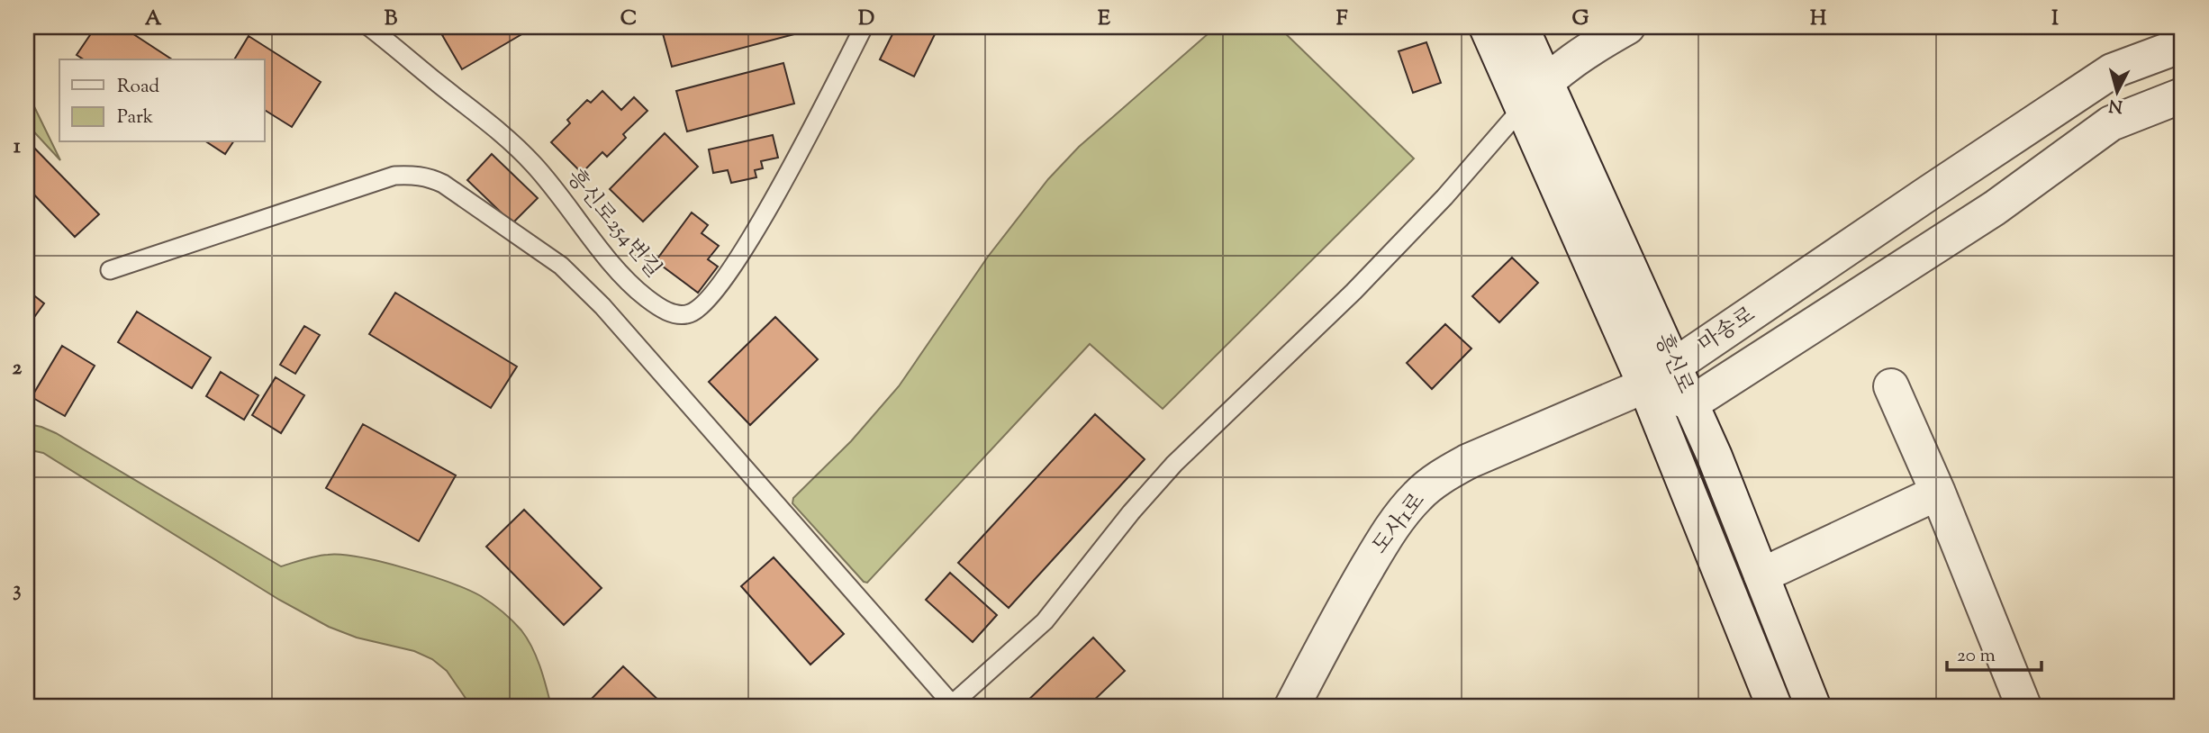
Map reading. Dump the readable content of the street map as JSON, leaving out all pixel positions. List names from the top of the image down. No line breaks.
{"streets":{"street":["마송로","흥신로","도사1로"],"lane":["흥신로254번길"]},"crossings":[["마송로","흥신로"],["마송로","도사1로"],["흥신로","도사1로"]],"legend":["Road","Park"],"scale_bar":"20 m","north":"bottom","grid":{"columns":["A","B","C","D","E","F","G","H","I"],"rows":["1","2","3"]}}
